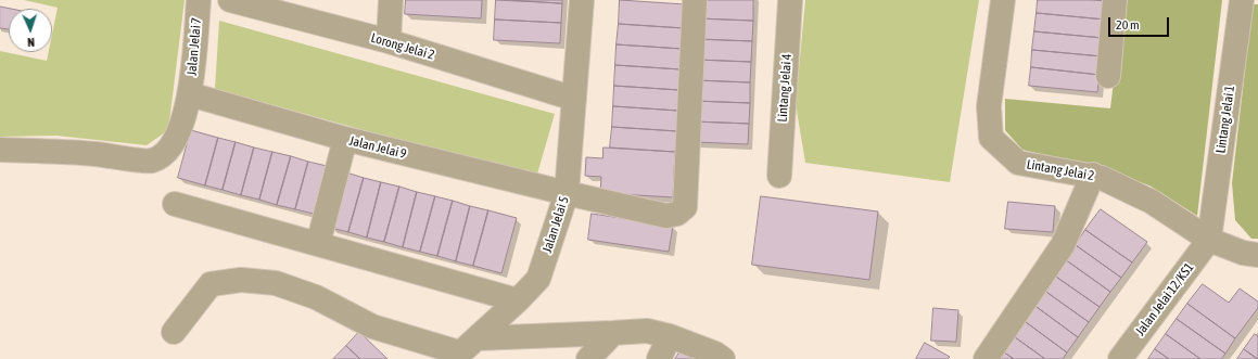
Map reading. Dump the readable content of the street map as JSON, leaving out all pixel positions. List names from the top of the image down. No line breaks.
{"streets":{"street":["Jalan Jelai 7","Lorong Jelai 2","Lintang Jelai 4","Lintang Jelai 1","Jalan Jelai 9","Lintang Jelai 2","Jalan Jelai 5","Jalan Jelai 12/KS1"]},"crossings":[["Jalan Jelai 7","Jalan Jelai 9"],["Lorong Jelai 2","Jalan Jelai 5"],["Lintang Jelai 1","Lintang Jelai 2"],["Lintang Jelai 1","Jalan Jelai 12/KS1"],["Jalan Jelai 9","Jalan Jelai 5"],["Lintang Jelai 2","Jalan Jelai 12/KS1"]],"scale_bar":"20 m","north":"bottom"}
